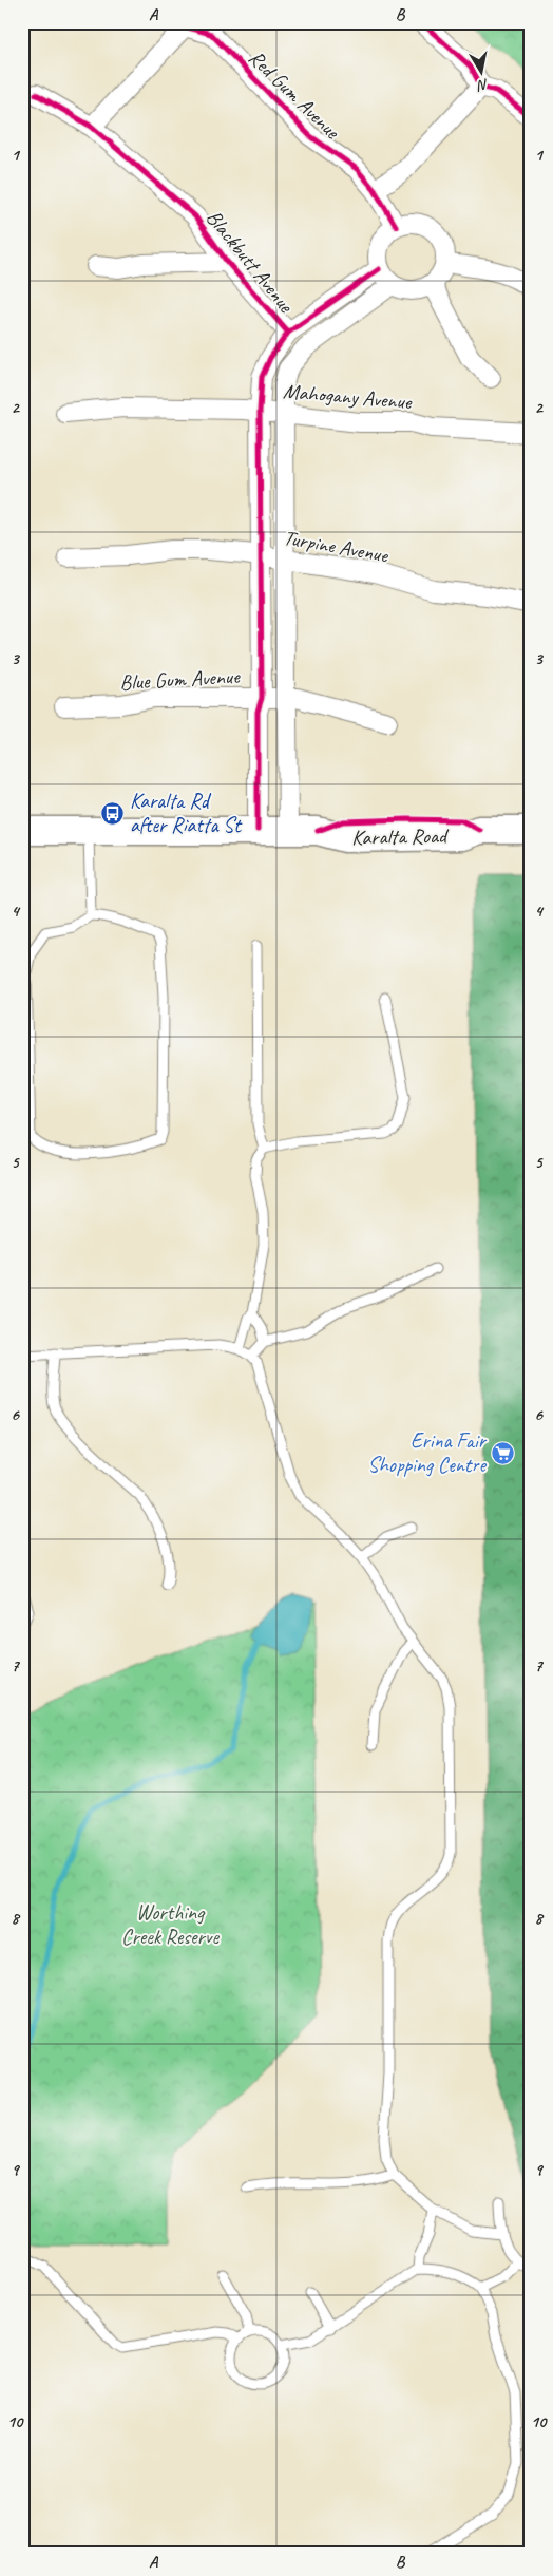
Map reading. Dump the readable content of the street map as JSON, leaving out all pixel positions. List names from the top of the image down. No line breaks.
{"streets":{"street":["Red Gum Avenue","Blackbutt Avenue","Mahogany Avenue","Turpine Avenue","Blue Gum Avenue","Karalta Road"]},"parks":["Worthing Creek Reserve"],"places":{"bus stop":["Karalta Rd after Riatta St"],"supermarket":["Erina Fair Shopping Centre"]},"north":"bottom","grid":{"columns":["A","B"],"rows":["1","2","3","4","5","6","7","8","9","10"]}}
